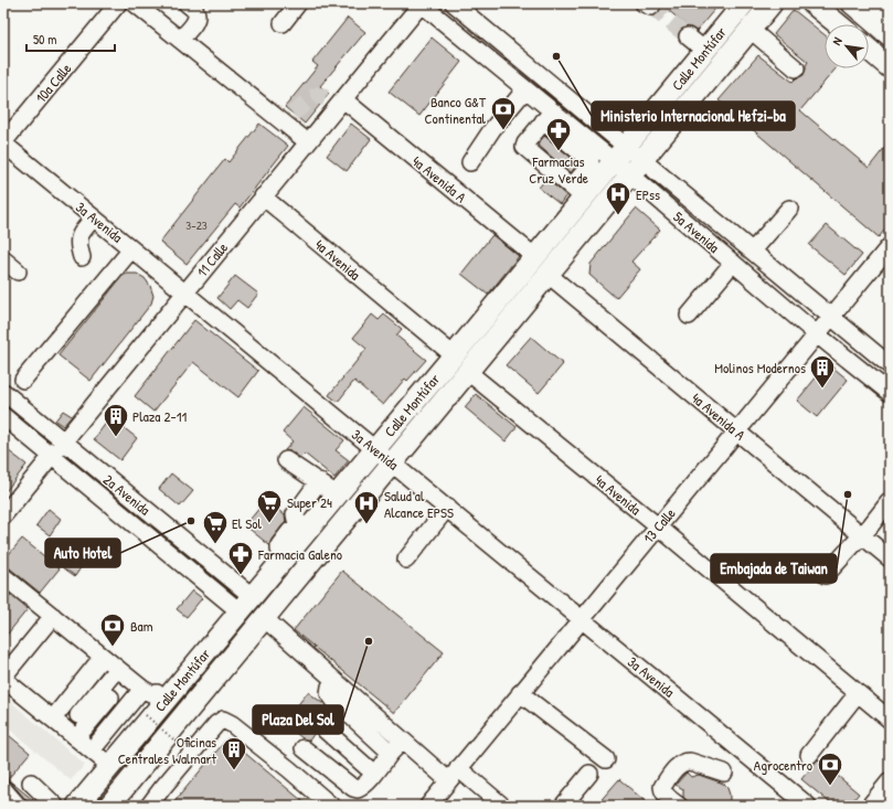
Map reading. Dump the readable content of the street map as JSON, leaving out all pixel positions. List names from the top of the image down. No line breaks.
{"streets":{"main road":["Calle Montúfar"],"street":["10a Calle","4a Avenida A","3a Avenida","5a Avenida","11 Calle","4a Avenida","2a Avenida","13 Calle"]},"crossings":[["Calle Montúfar","4a Avenida A"],["Calle Montúfar","3a Avenida"],["Calle Montúfar","5a Avenida"],["Calle Montúfar","4a Avenida"],["Calle Montúfar","2a Avenida"],["10a Calle","3a Avenida"],["4a Avenida A","11 Calle"],["4a Avenida A","13 Calle"],["3a Avenida","11 Calle"],["3a Avenida","13 Calle"],["5a Avenida","11 Calle"],["5a Avenida","13 Calle"],["11 Calle","4a Avenida"],["11 Calle","2a Avenida"],["4a Avenida","13 Calle"]],"places":{"other":["Ministerio Internacional Hefzi-ba","Embajada de Taiwan","Auto Hotel","Plaza Del Sol"],"bank":["Banco G&T Continental","Bam","Agrocentro"],"pharmacy":["Farmacias Cruz Verde","Farmacia Galeno"],"hospital":["EPss","Salud al Alcance EPSS"],"building":["Molinos Modernos","Plaza 2-11","Oficinas Centrales Walmart"],"supermarket":["Super 24","El Sol"]},"house_numbers":["3-23"],"scale_bar":"50 m","north":"top left"}
